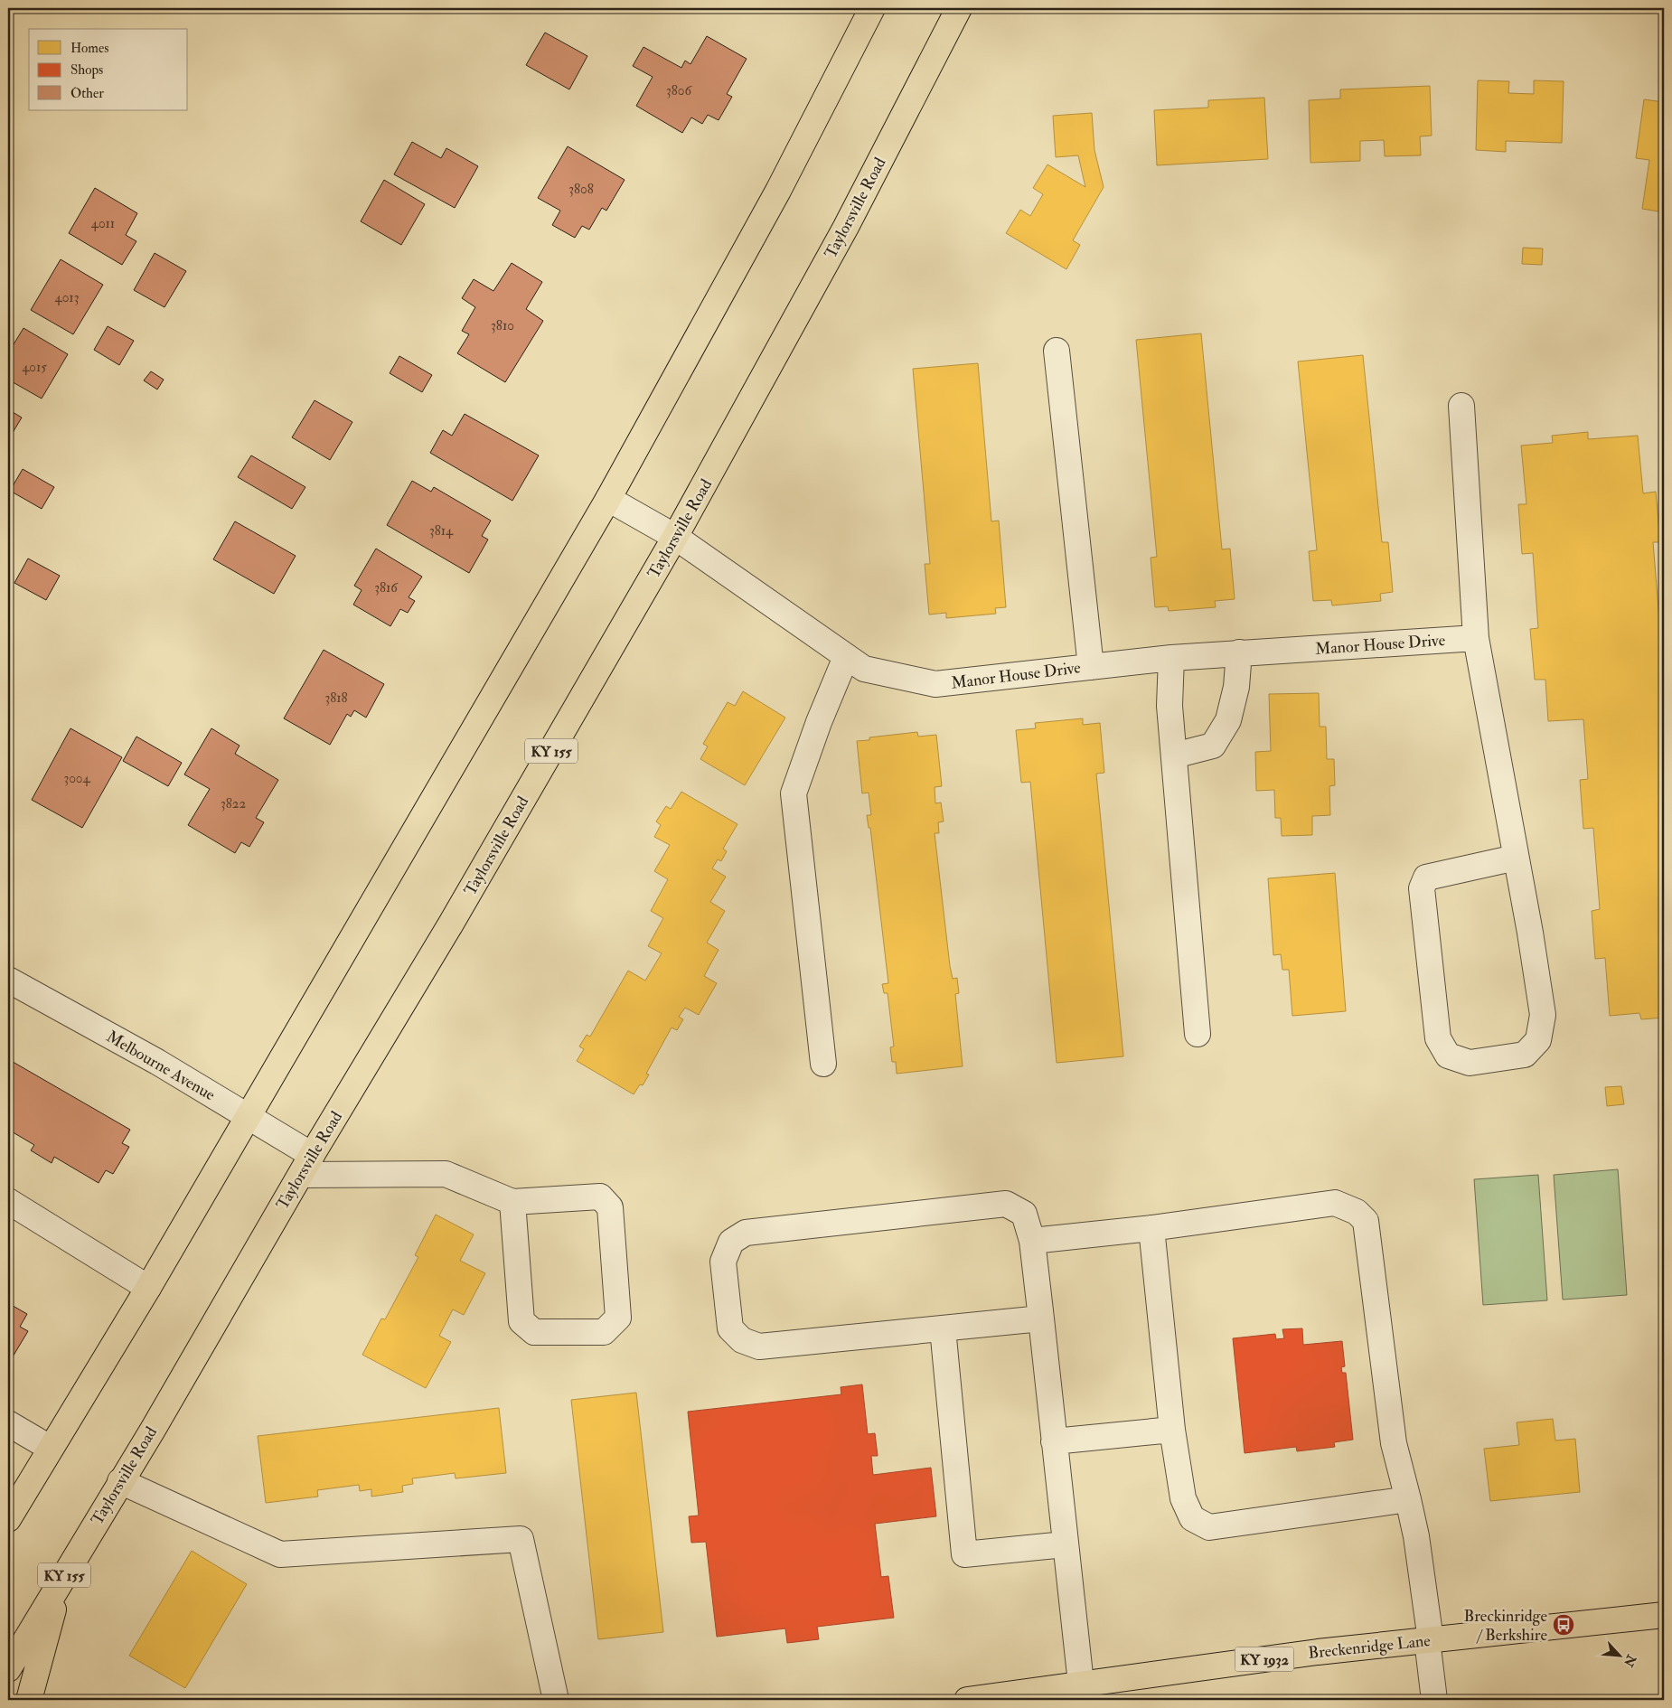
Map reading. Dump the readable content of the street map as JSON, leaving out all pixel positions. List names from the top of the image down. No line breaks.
{"streets":{"main road":["Taylorsville Road","KY 155","Breckenridge Lane","KY 1932"],"street":["Manor House Drive","Melbourne Avenue"]},"crossings":[["Taylorsville Road","Manor House Drive"],["Taylorsville Road","Melbourne Avenue"]],"places":{"bus stop":["Breckinridge / Berkshire"]},"house_numbers":["3806","3808","4011","4013","3810","4015","3814","3816","3818","3004","3822"],"legend":["Homes","Shops","Other"],"north":"bottom right"}
